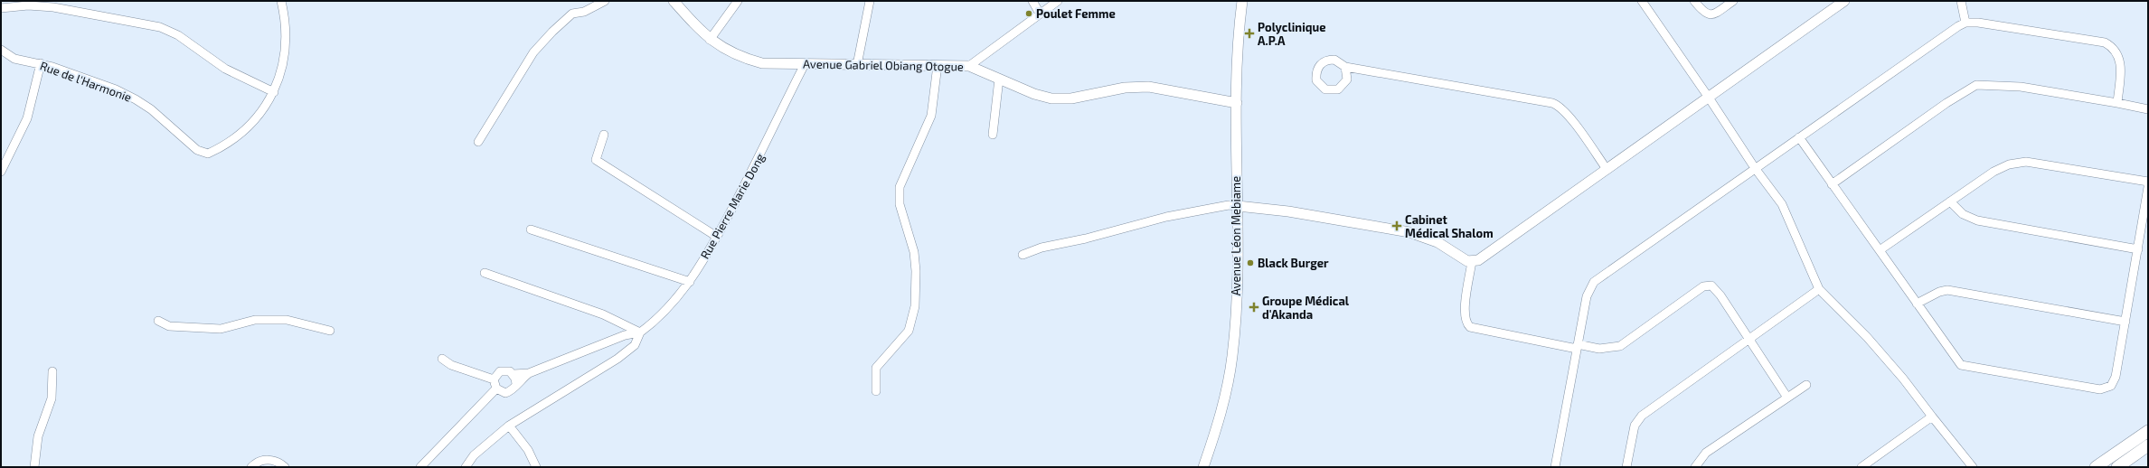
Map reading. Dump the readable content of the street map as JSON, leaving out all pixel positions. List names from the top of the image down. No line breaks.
{"streets":{"street":["Avenue Gabriel Obiang Otogue","Rue de l'Harmonie","Rue Pierre Marie Dong","Avenue Léon Mebiame"]},"crossings":[["Avenue Gabriel Obiang Otogue","Rue Pierre Marie Dong"],["Avenue Gabriel Obiang Otogue","Avenue Léon Mebiame"]],"places":{"other":["Poulet Femme","Black Burger"],"health":["Polyclinique A.P.A","Cabinet Médical Shalom","Groupe Médical d'Akanda"]}}
